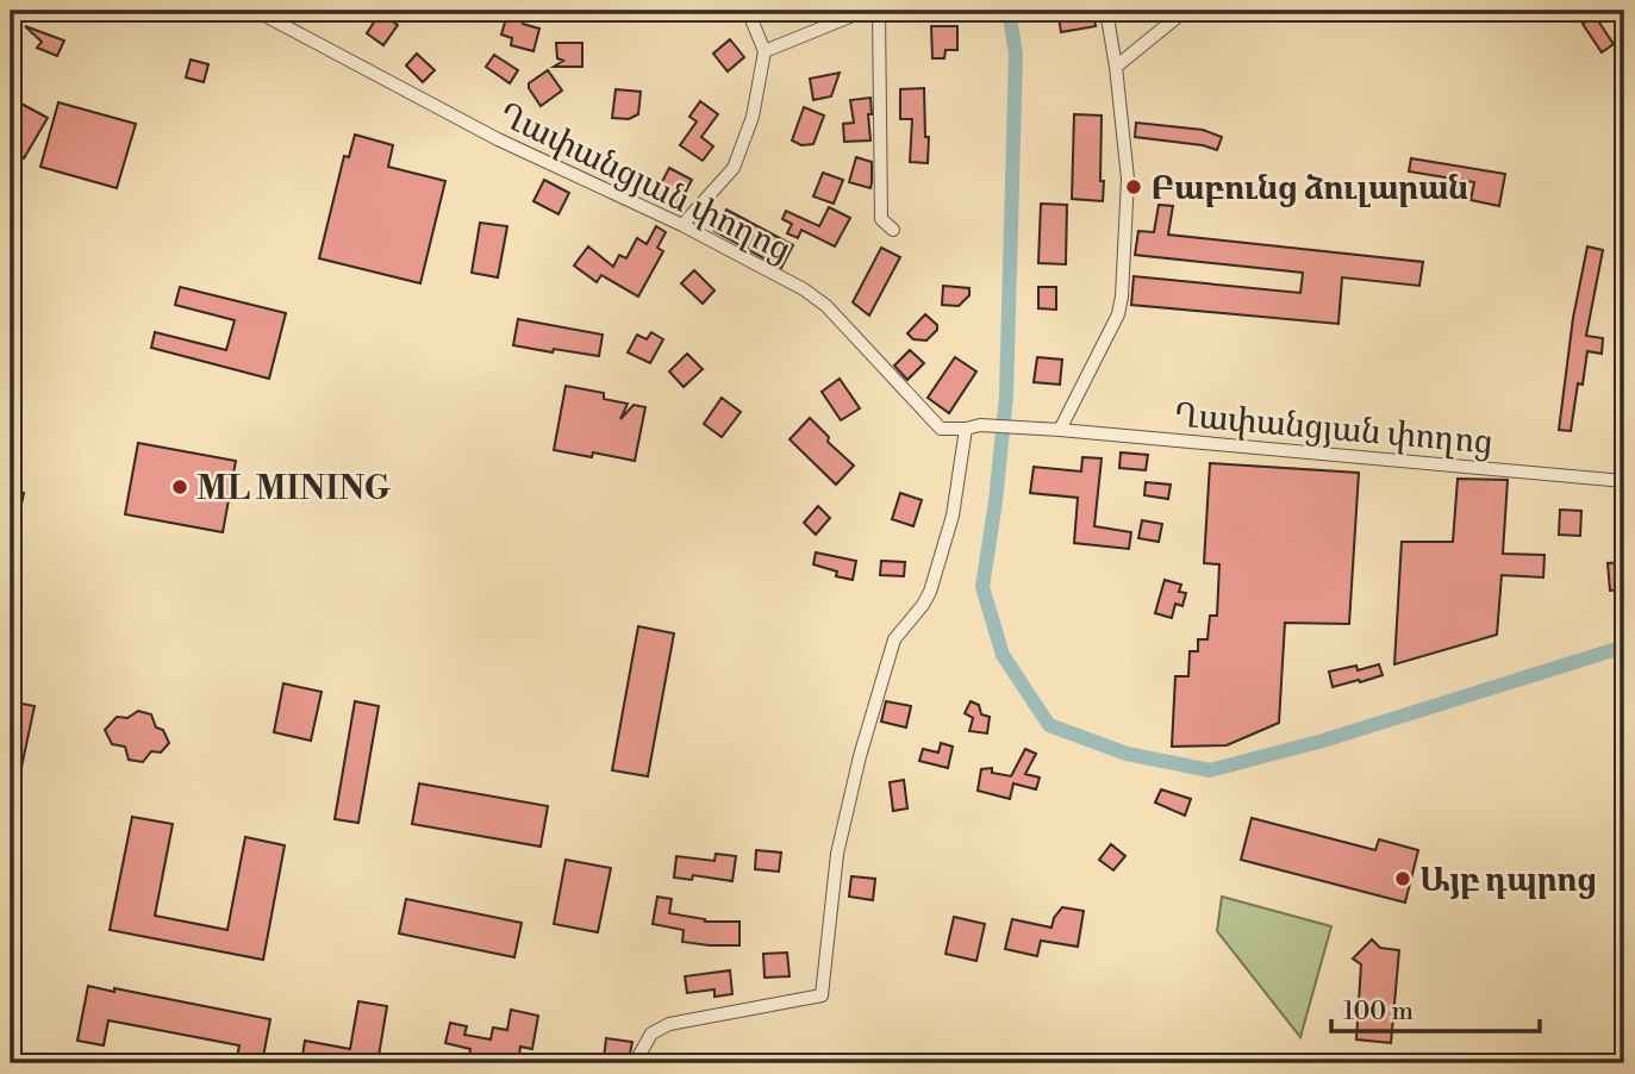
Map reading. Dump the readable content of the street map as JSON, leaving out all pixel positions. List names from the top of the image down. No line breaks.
{"streets":{"street":["Ղափանցյան փողոց"]},"places":["Բաբունց ձուլարան","ML MINING","Այբ դպրոց"],"scale_bar":"100 m"}
